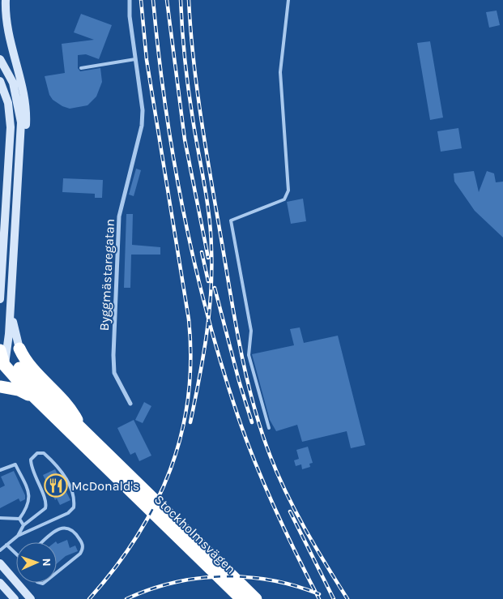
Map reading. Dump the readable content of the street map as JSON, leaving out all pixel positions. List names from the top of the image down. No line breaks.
{"streets":{"highway":["Stockholmsvägen"],"street":["Byggmästaregatan"]},"places":{"restaurant":["McDonald's"]},"north":"right"}
